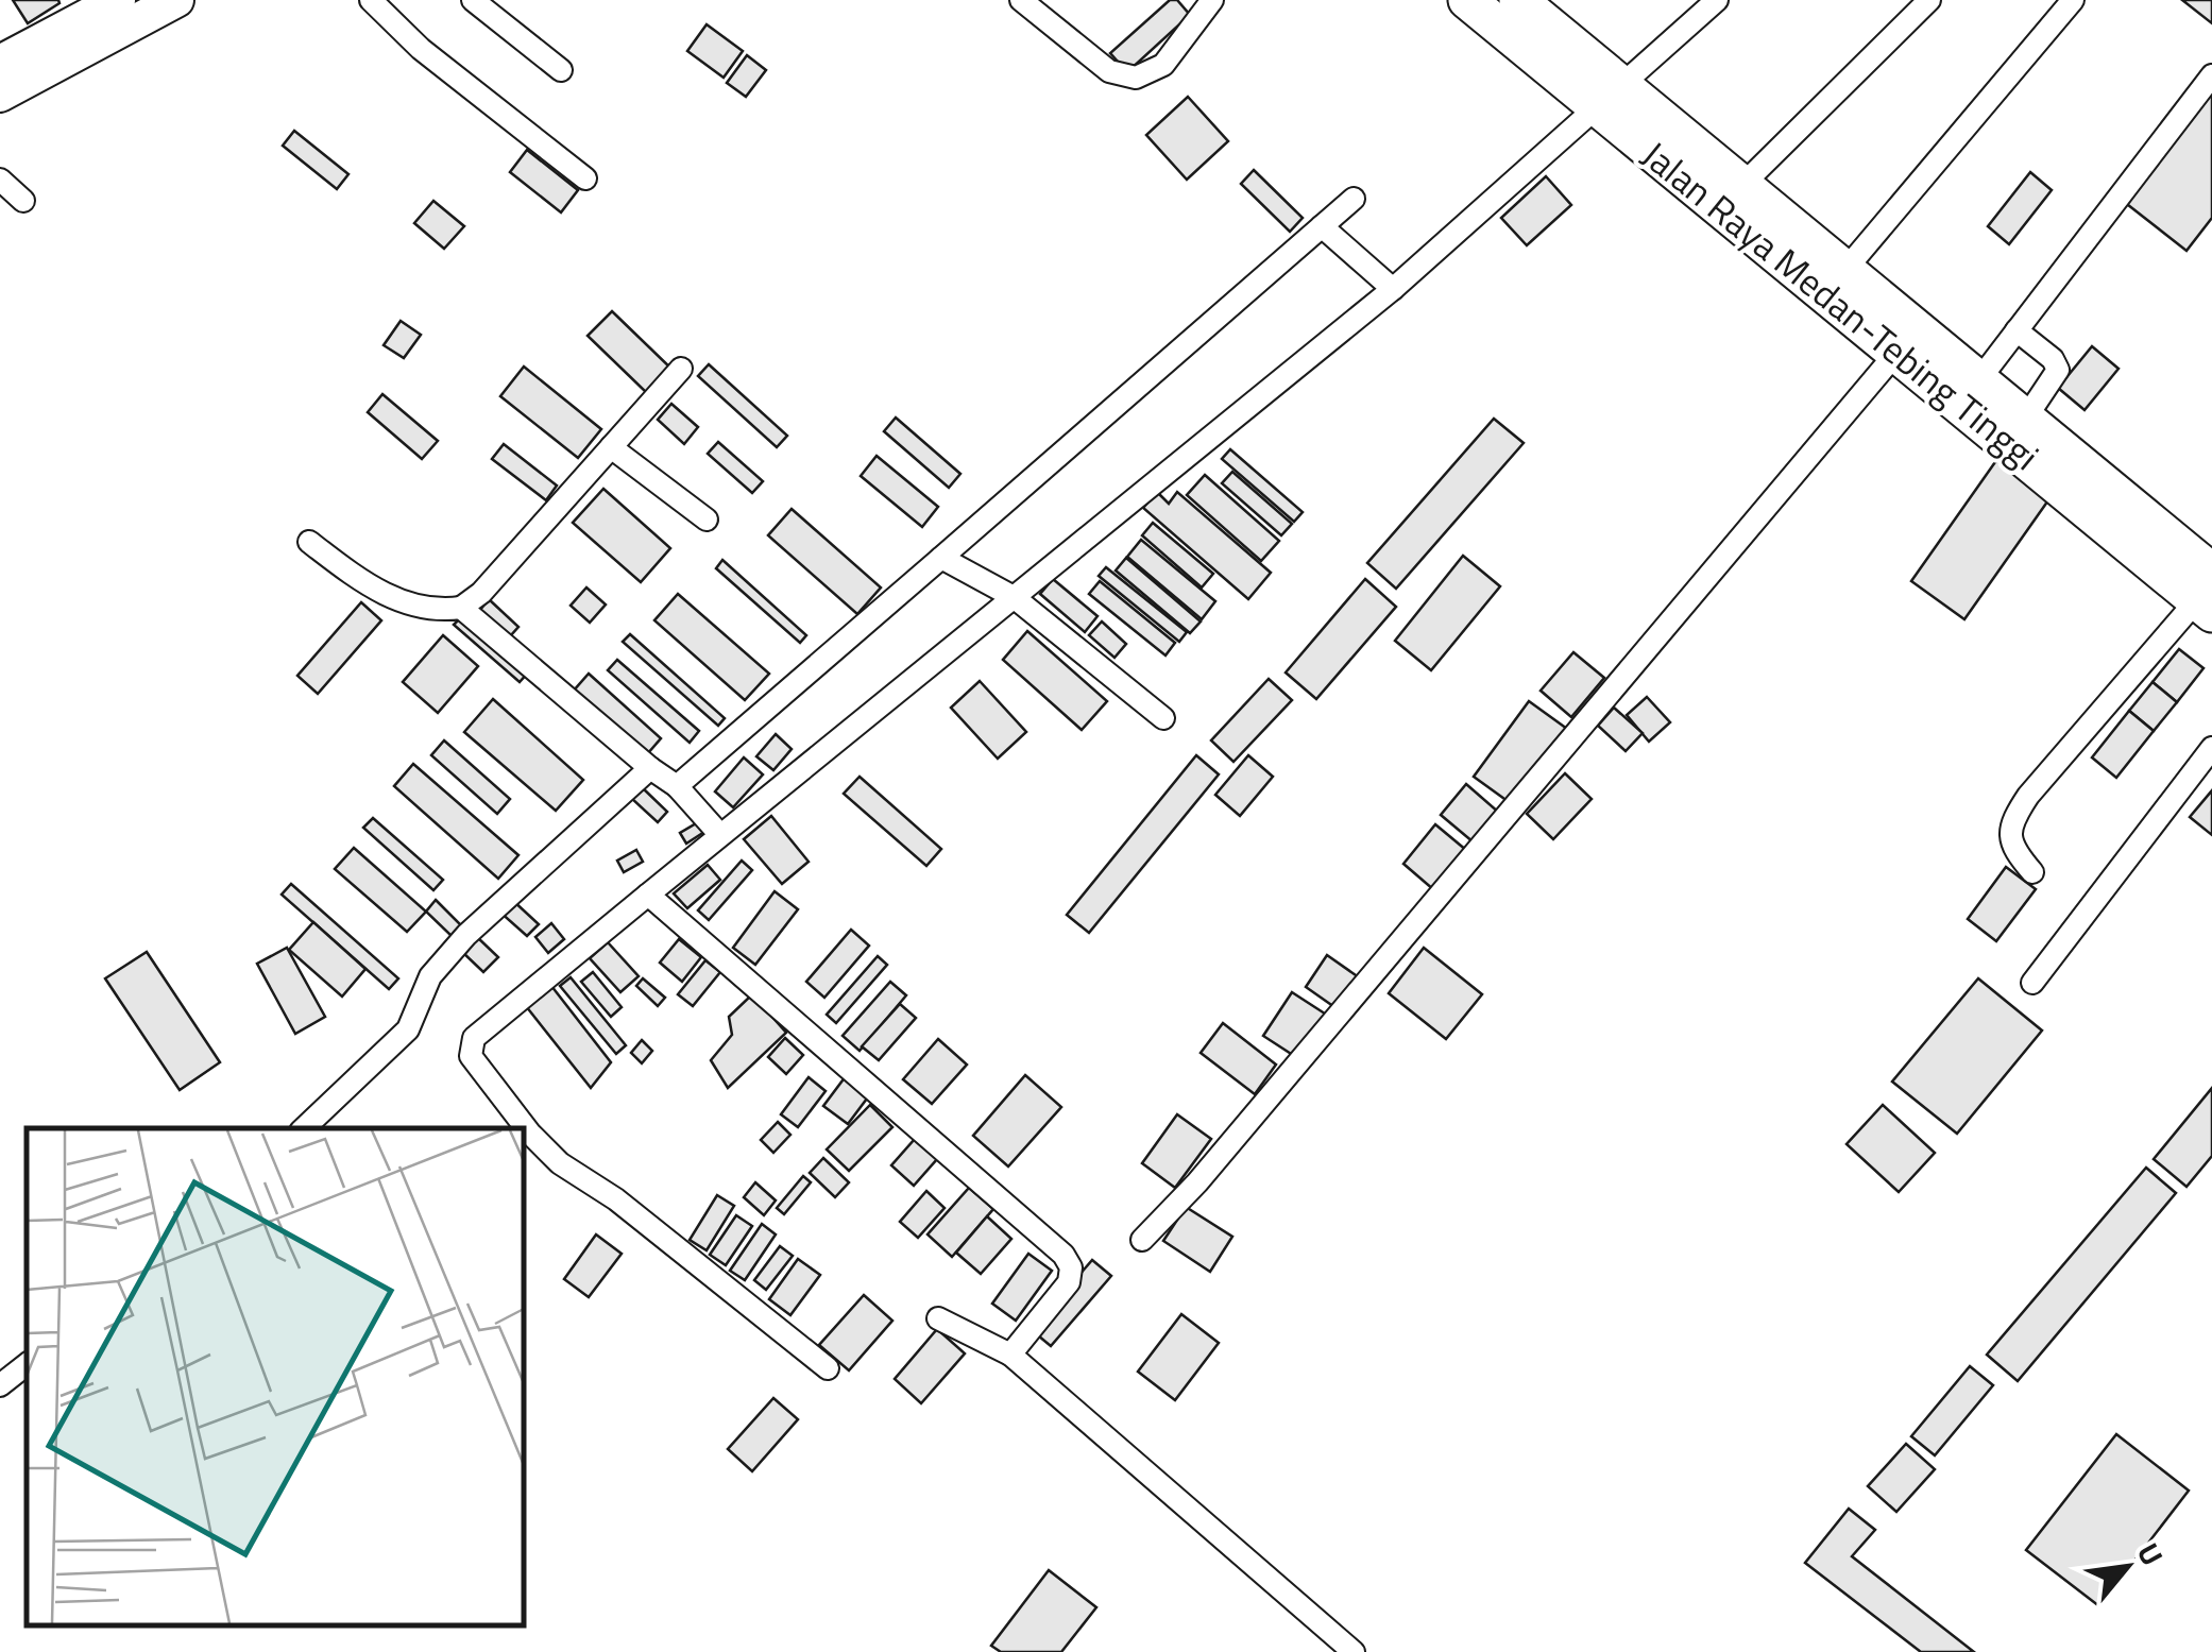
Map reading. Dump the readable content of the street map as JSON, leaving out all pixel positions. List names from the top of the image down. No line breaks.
{"streets":{"highway":["Jalan Raya Medan-Tebing Tinggi"]},"north":"top right"}
